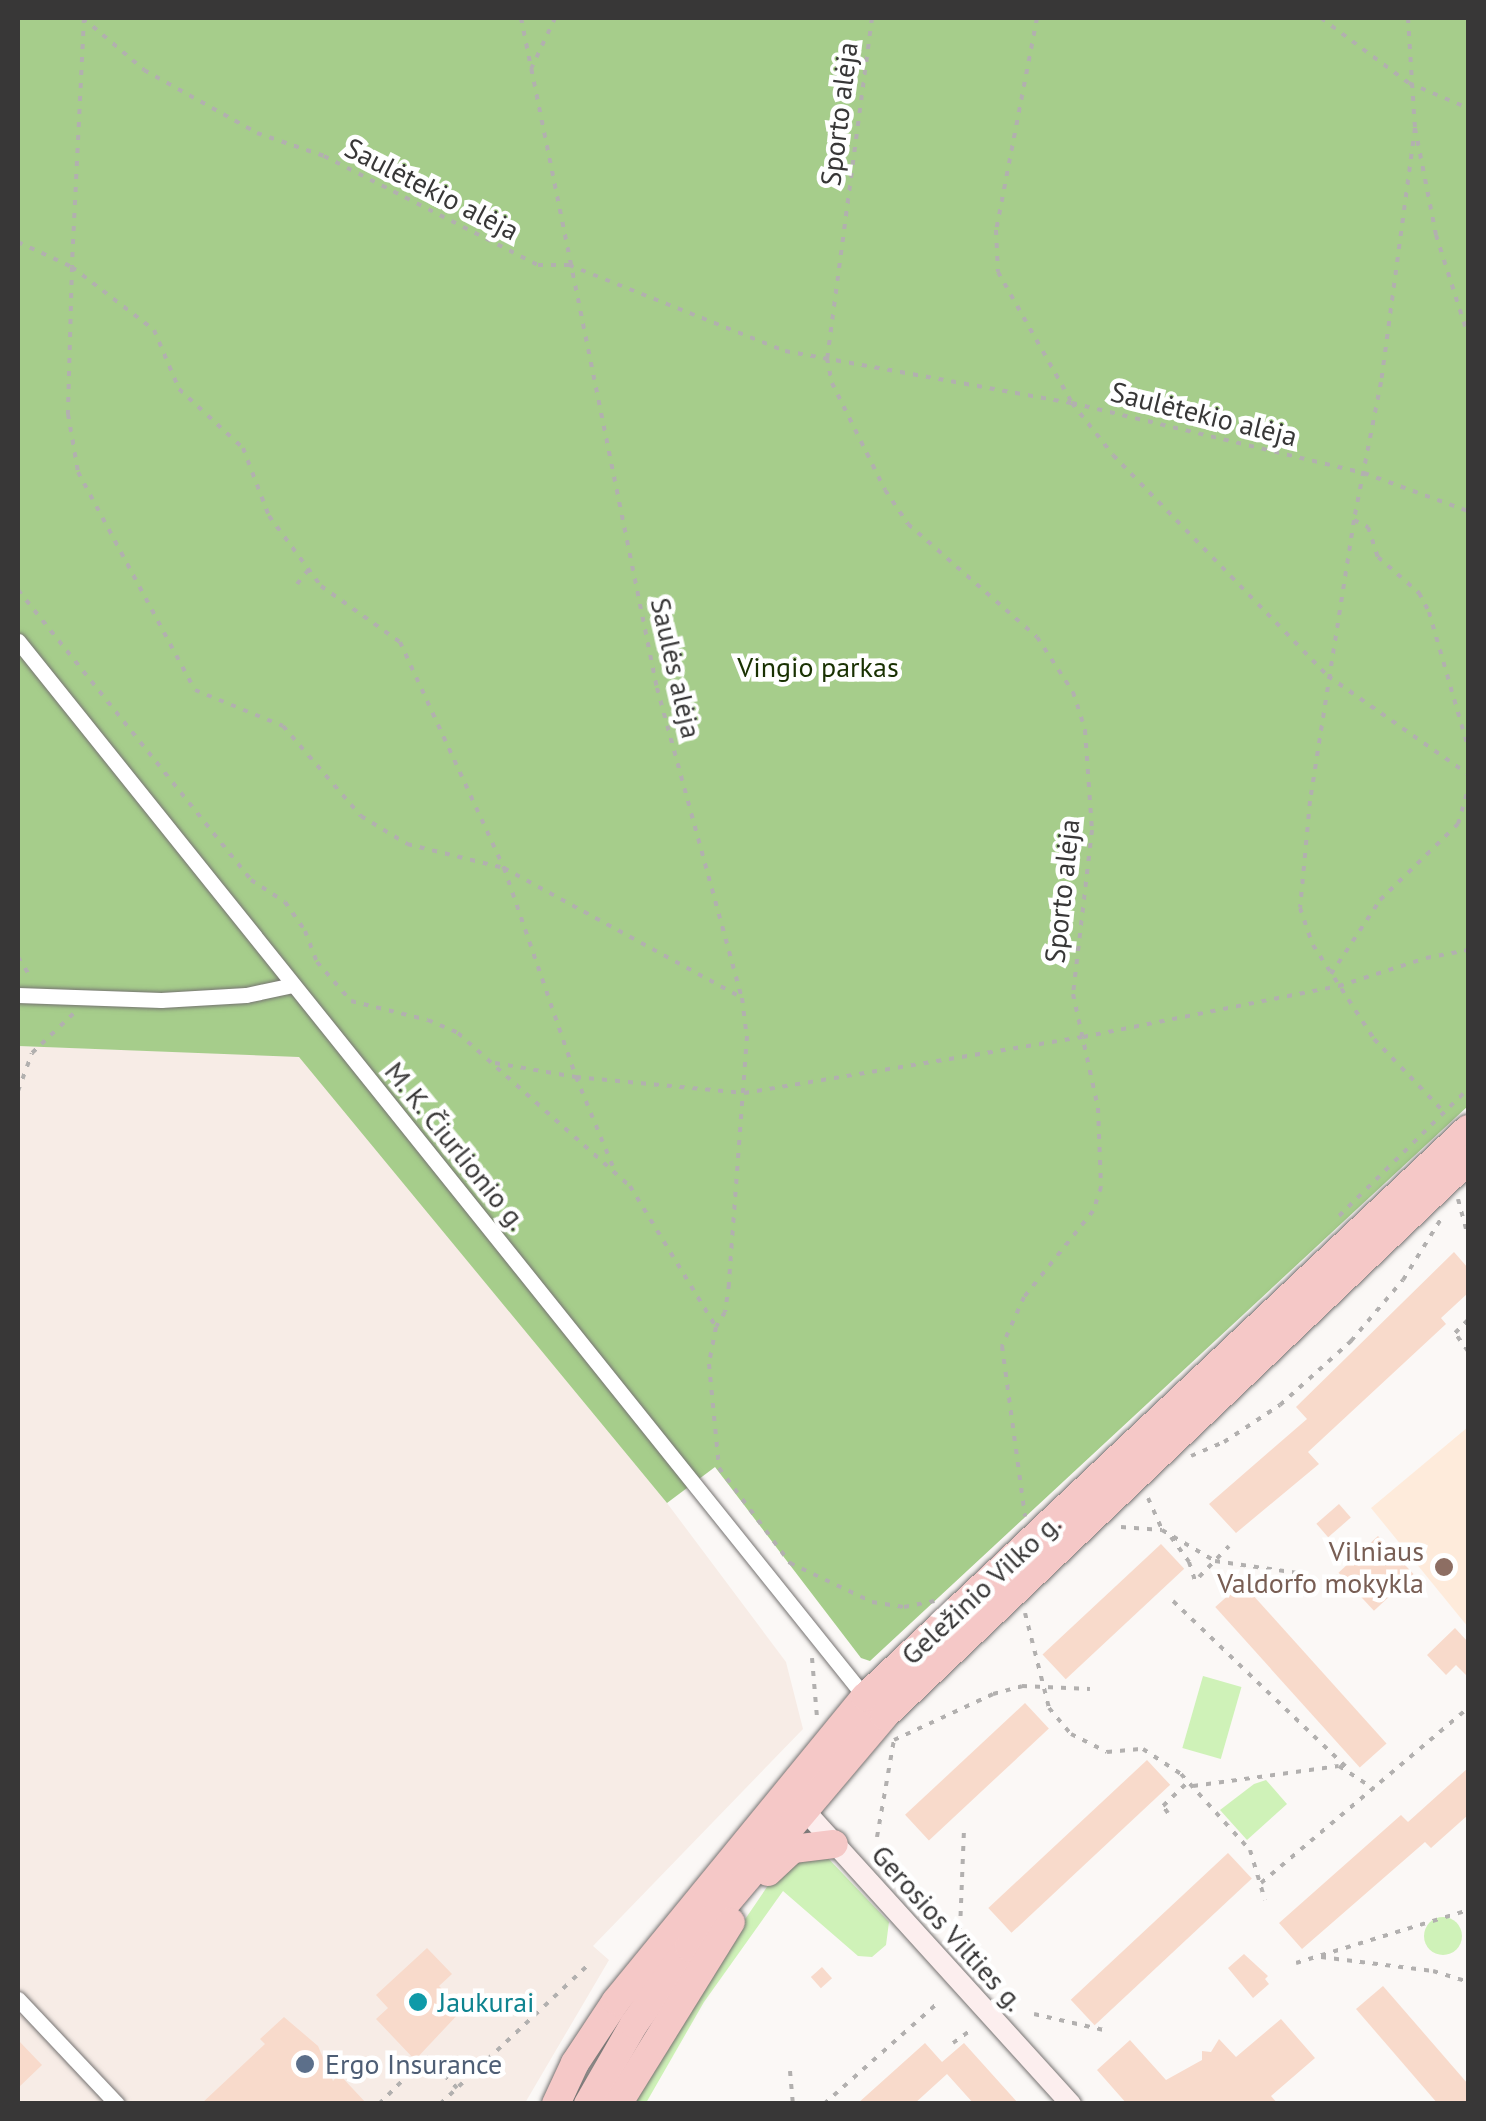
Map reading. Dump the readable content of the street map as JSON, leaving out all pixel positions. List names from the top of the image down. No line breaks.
{"streets":{"highway":["Geležinio Vilko g."],"main road":["Gerosios Vilties g."],"street":["M. K. Čiurlionio g."],"path":["Sporto alėja","Saulėtekio alėja","Saulės alėja"]},"crossings":[["Sporto alėja","Saulėtekio alėja"],["Saulėtekio alėja","Saulės alėja"],["M. K. Čiurlionio g.","Geležinio Vilko g."],["Geležinio Vilko g.","Gerosios Vilties g."]],"parks":["Vingio parkas"],"places":["Vilniaus Valdorfo mokykla","Jaukurai","Ergo Insurance"]}
